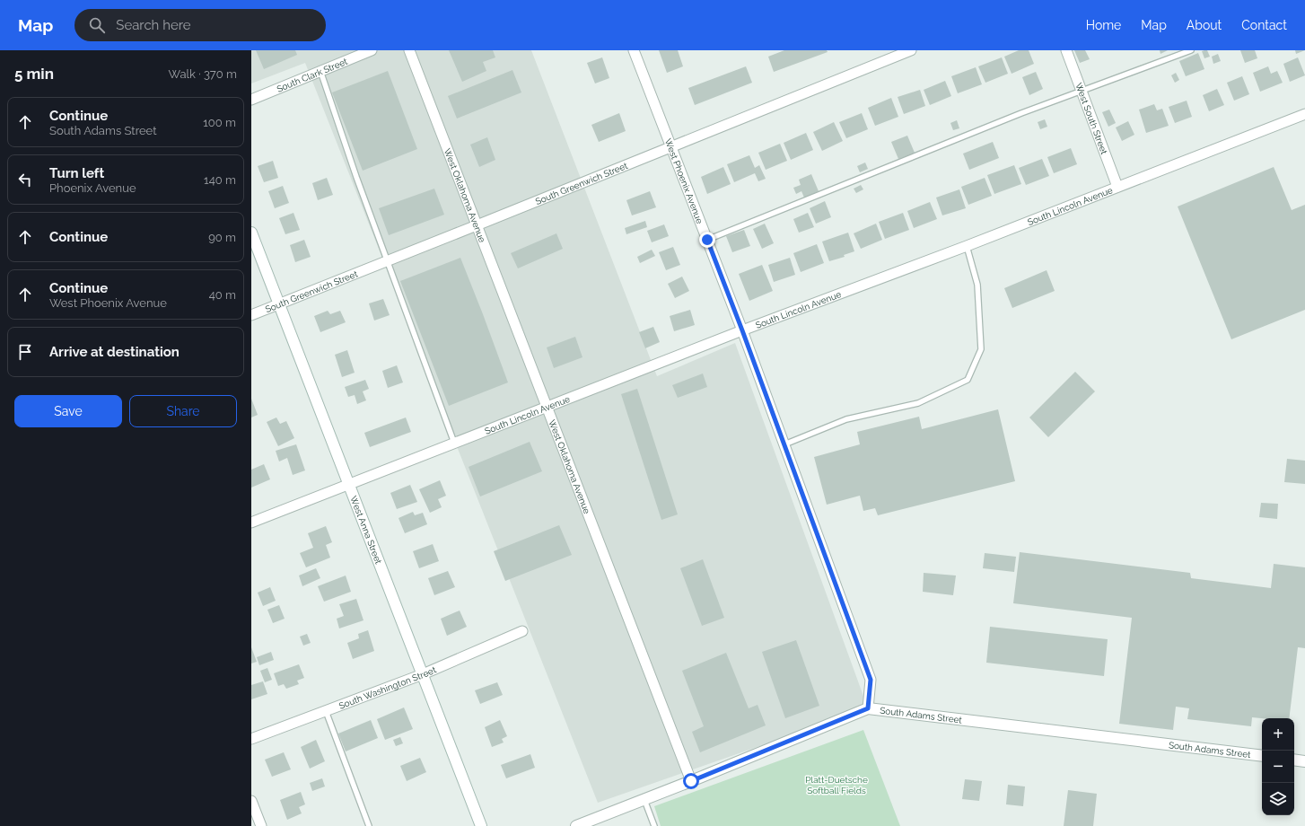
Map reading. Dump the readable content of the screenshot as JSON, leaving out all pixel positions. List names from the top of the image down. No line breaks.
{"streets":{"street":["South Clark Street","West South Street","West Phoenix Avenue","South Greenwich Street","West Oklahoma Avenue","South Lincoln Avenue","West Anna Street","South Washington Street","South Adams Street"]},"crossings":[["West South Street","South Lincoln Avenue"],["West Phoenix Avenue","South Greenwich Street"],["West Phoenix Avenue","South Lincoln Avenue"],["West Phoenix Avenue","South Adams Street"],["South Greenwich Street","West Oklahoma Avenue"],["South Greenwich Street","West Anna Street"],["West Oklahoma Avenue","South Lincoln Avenue"],["West Oklahoma Avenue","South Adams Street"],["South Lincoln Avenue","West Anna Street"],["West Anna Street","South Washington Street"]],"parks":["Platt-Duetsche Softball Fields"],"page":{"header":"Map","search":"Search here","nav":["Home","Map","About","Contact"],"heading":["5 min","Walk · 370 m"],"list":[["Continue","South Adams Street","100 m"],["Turn left","Phoenix Avenue","140 m"],["Continue","90 m"],["Continue","West Phoenix Avenue","40 m"],"Arrive at destination"],"buttons":["Save","Share"],"map_buttons":["+","−"]}}
